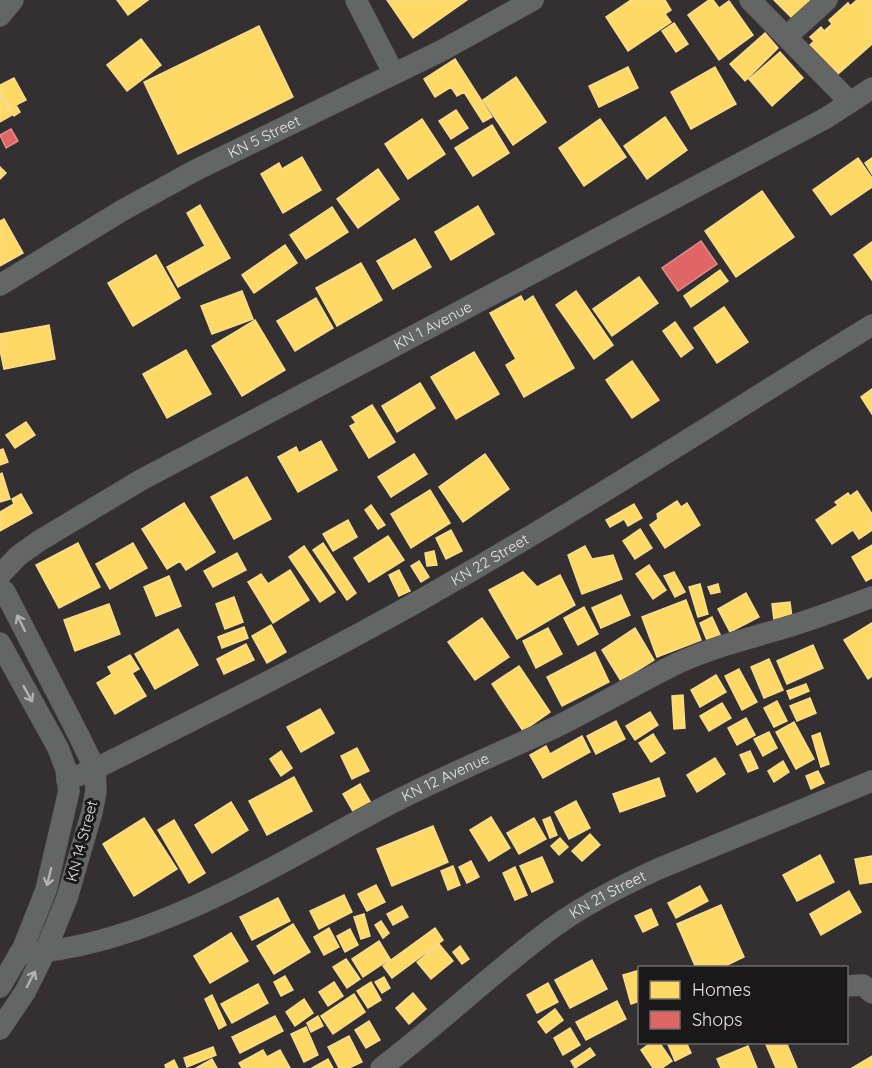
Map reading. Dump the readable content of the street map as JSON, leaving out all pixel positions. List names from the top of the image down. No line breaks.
{"streets":{"street":["KN 5 Street","KN 1 Avenue","KN 22 Street","KN 12 Avenue","KN 14 Street","KN 21 Street"]},"crossings":[["KN 22 Street","KN 14 Street"],["KN 12 Avenue","KN 14 Street"]],"legend":["Homes","Shops"]}
